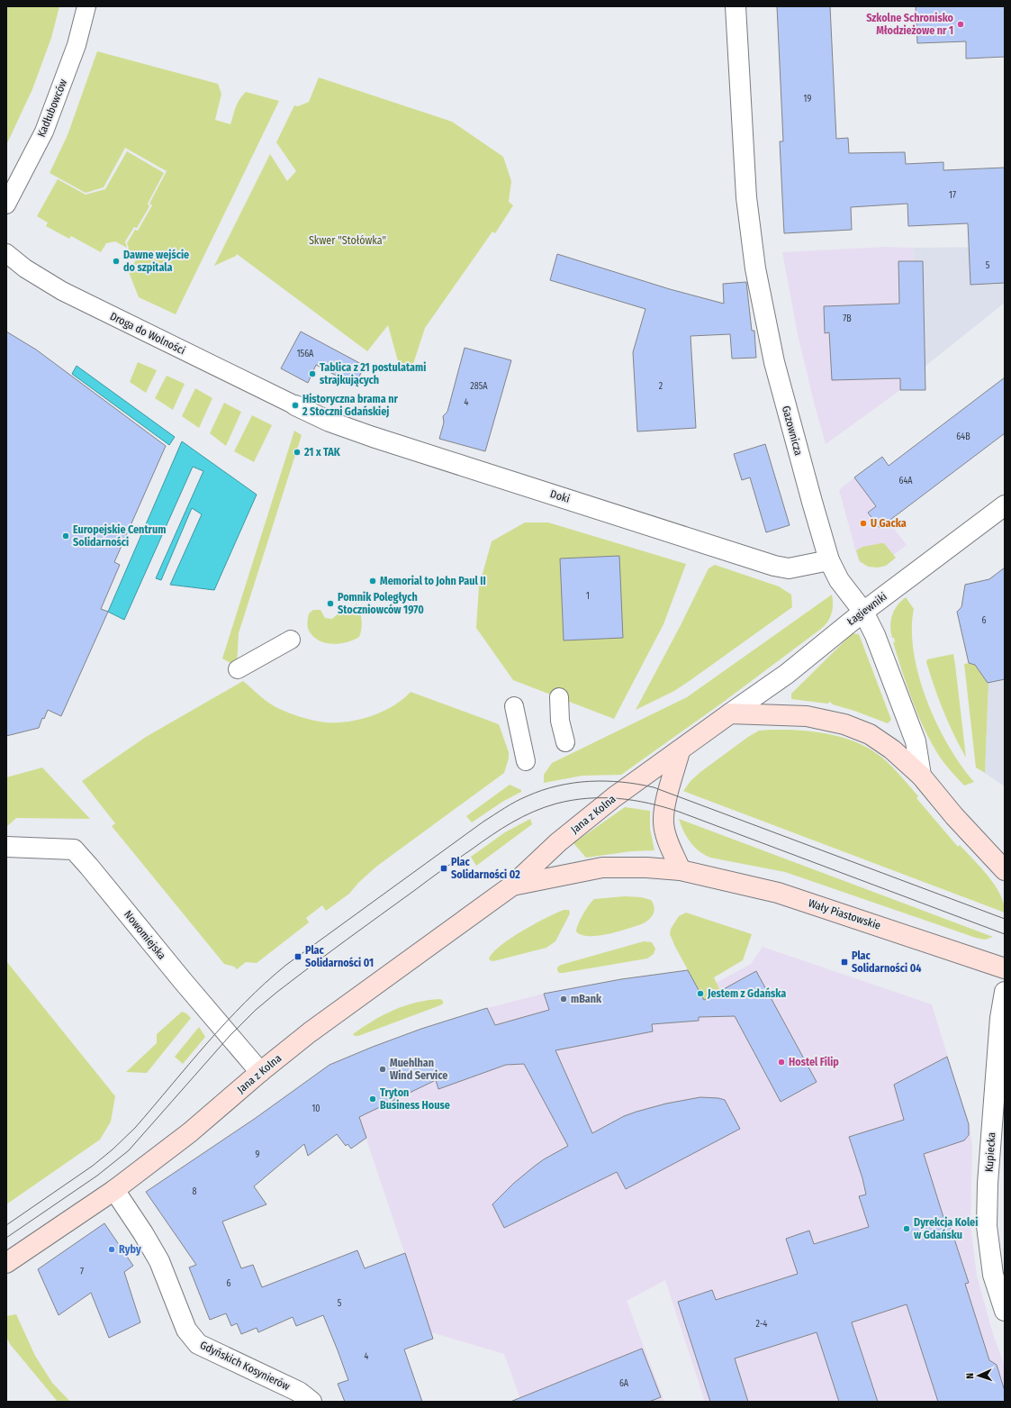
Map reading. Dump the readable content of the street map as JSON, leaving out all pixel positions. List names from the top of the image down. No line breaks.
{"streets":{"main road":["Jana z Kolna","Wały Piastowskie"],"street":["Kadłubowców","Droga do Wolności","Gazownicza","Doki","Łagiewniki","Nowomiejska","Kupiecka","Gdyńskich Kosynierów"]},"crossings":[["Droga do Wolności","Doki"],["Gazownicza","Doki"],["Gazownicza","Łagiewniki"],["Jana z Kolna","Wały Piastowskie"],["Jana z Kolna","Nowomiejska"],["Jana z Kolna","Gdyńskich Kosynierów"]],"parks":["Skwer \"Stołówka\""],"places":{"other":["Szkolne Schronisko Młodzieżowe nr 1","Dawne wejście do szpitala","Tablica z 21 postulatami strajkujących","Historyczna brama nr 2 Stoczni Gdańskiej","21 x TAK","U Gacka","Europejskie Centrum Solidarności","Memorial to John Paul II","Pomnik Poległych Stoczniowców 1970","Jestem z Gdańska","mBank","Hostel Filip","Muehlhan Wind Service","Tryton Business House","Dyrekcja Kolei w Gdańsku","Ryby"],"transit":["Plac Solidarności 02","Plac Solidarności 01","Plac Solidarności 04"]},"house_numbers":["19","17","5","7B","156A","285A","2","4","64B","64A","1","6","10","9","8","7","6","5","2-4","4","6A"],"north":"left"}
